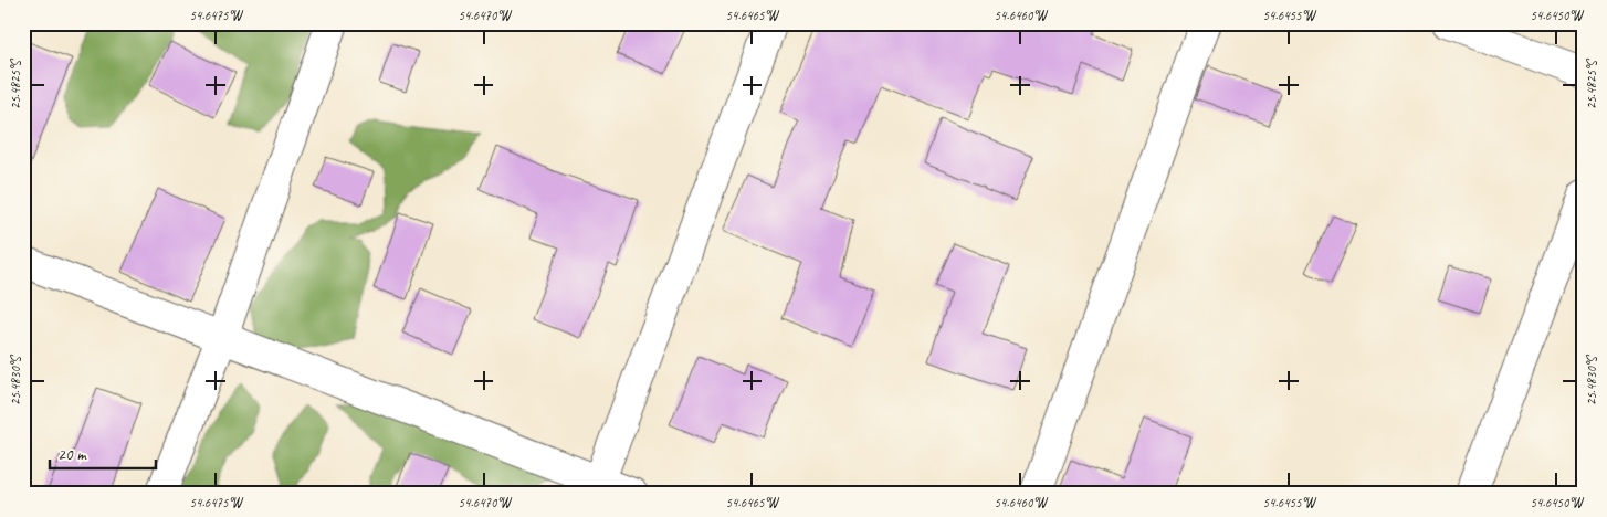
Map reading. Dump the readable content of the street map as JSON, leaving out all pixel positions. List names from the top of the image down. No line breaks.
{"scale_bar":"20 m","coordinates":["54.6475°W","54.6470°W","54.6465°W","54.6460°W","54.6455°W","54.6450°W","25.4825°S","25.4830°S"]}
